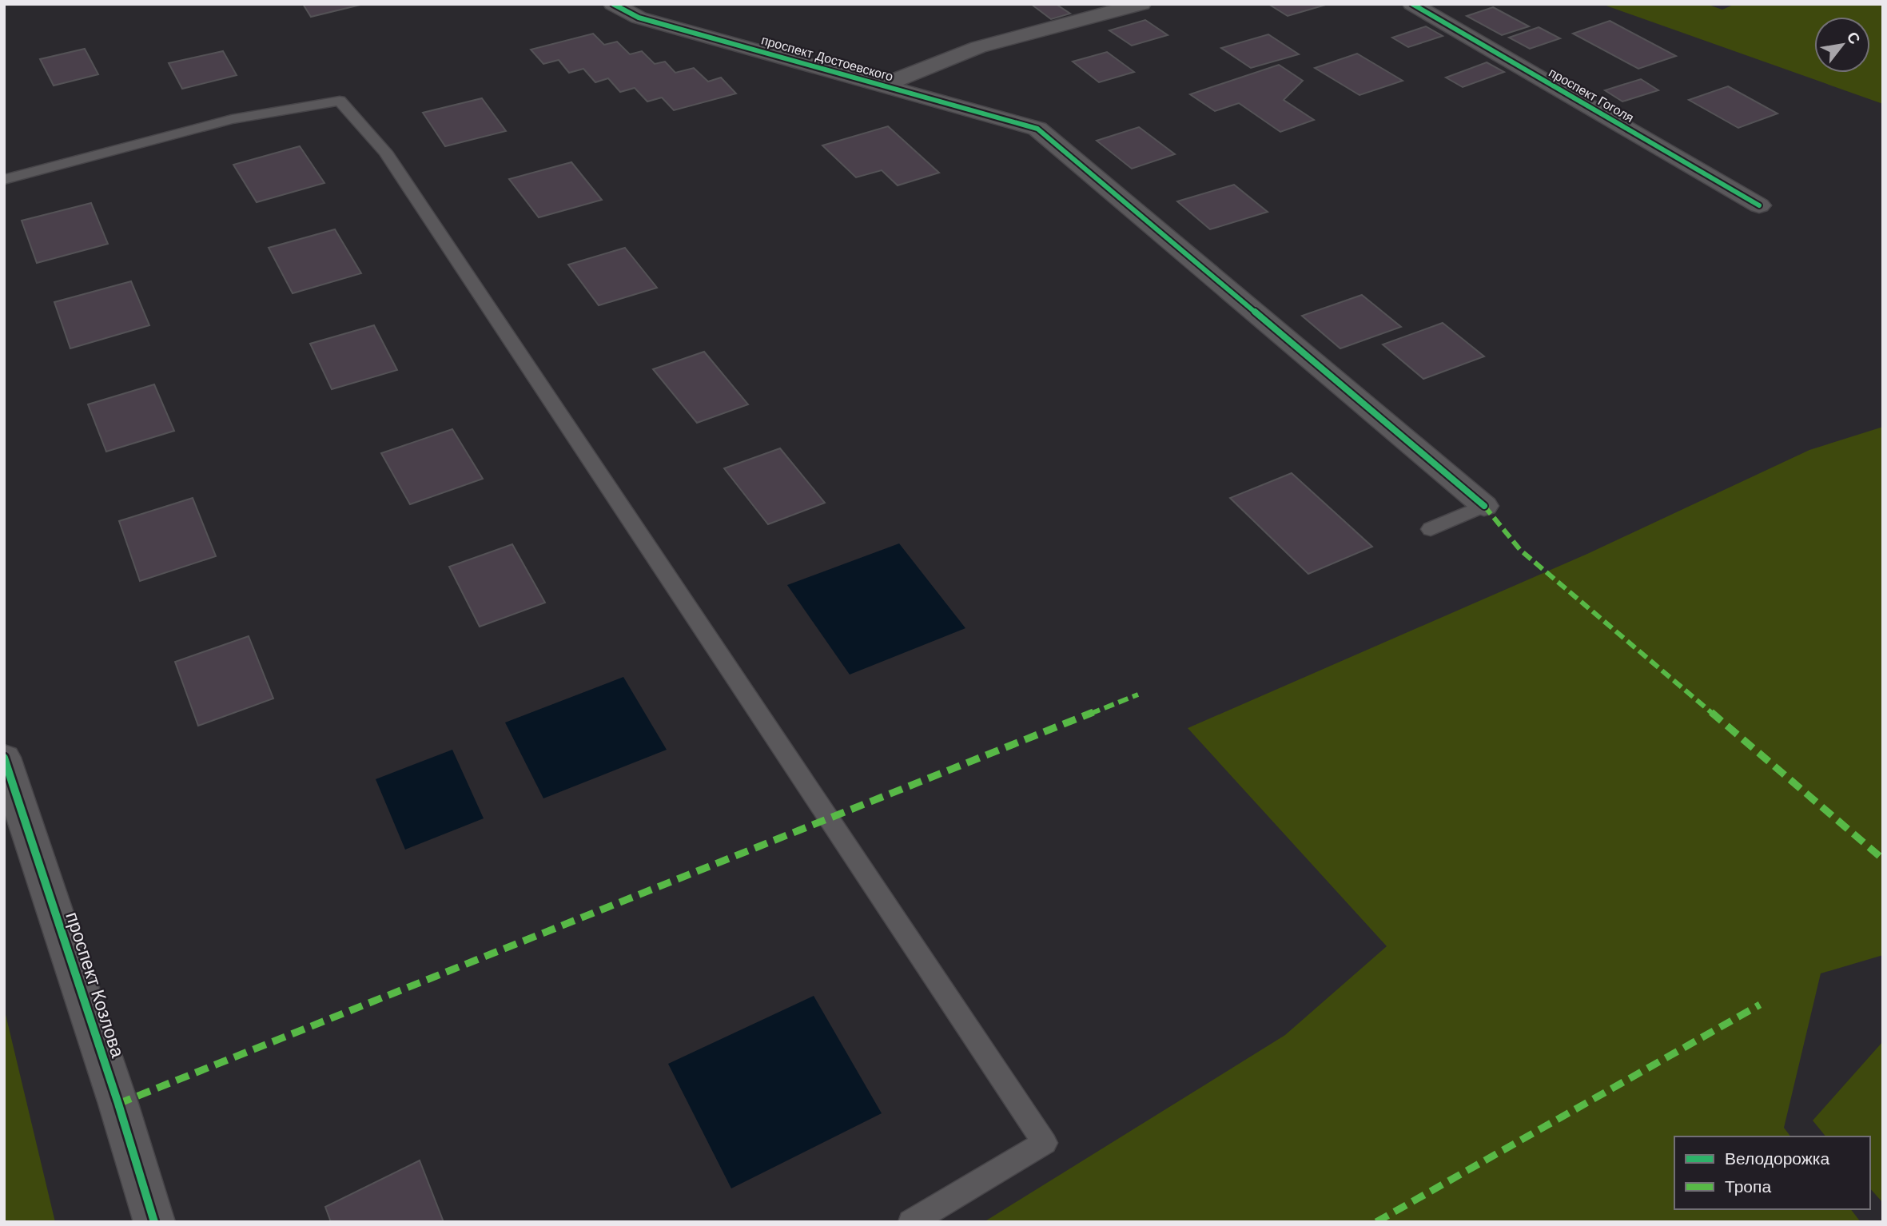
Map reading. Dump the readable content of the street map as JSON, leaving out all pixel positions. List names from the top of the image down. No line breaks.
{"streets":{"street":["проспект Достоевского","проспект Гоголя","проспект Козлова"]},"legend":["Велодорожка","Тропа"],"north":"top right"}
